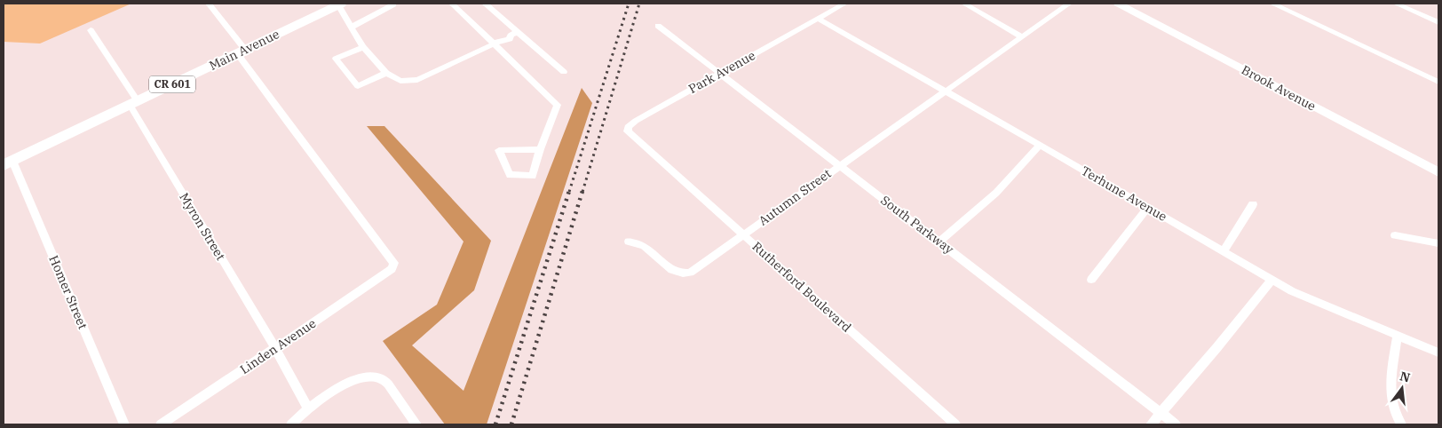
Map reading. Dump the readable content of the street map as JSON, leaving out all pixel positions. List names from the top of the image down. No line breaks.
{"streets":{"main road":["Main Avenue","CR 601","Brook Avenue"],"street":["Park Avenue","Terhune Avenue","Autumn Street","South Parkway","Myron Street","Rutherford Boulevard","Homer Street","Linden Avenue"]},"crossings":[["Main Avenue","Myron Street"],["Main Avenue","Homer Street"],["Main Avenue","Linden Avenue"],["Park Avenue","Terhune Avenue"],["Park Avenue","South Parkway"],["Park Avenue","Rutherford Boulevard"],["Terhune Avenue","Autumn Street"],["Autumn Street","South Parkway"],["Autumn Street","Rutherford Boulevard"],["Myron Street","Linden Avenue"]],"north":"top"}
